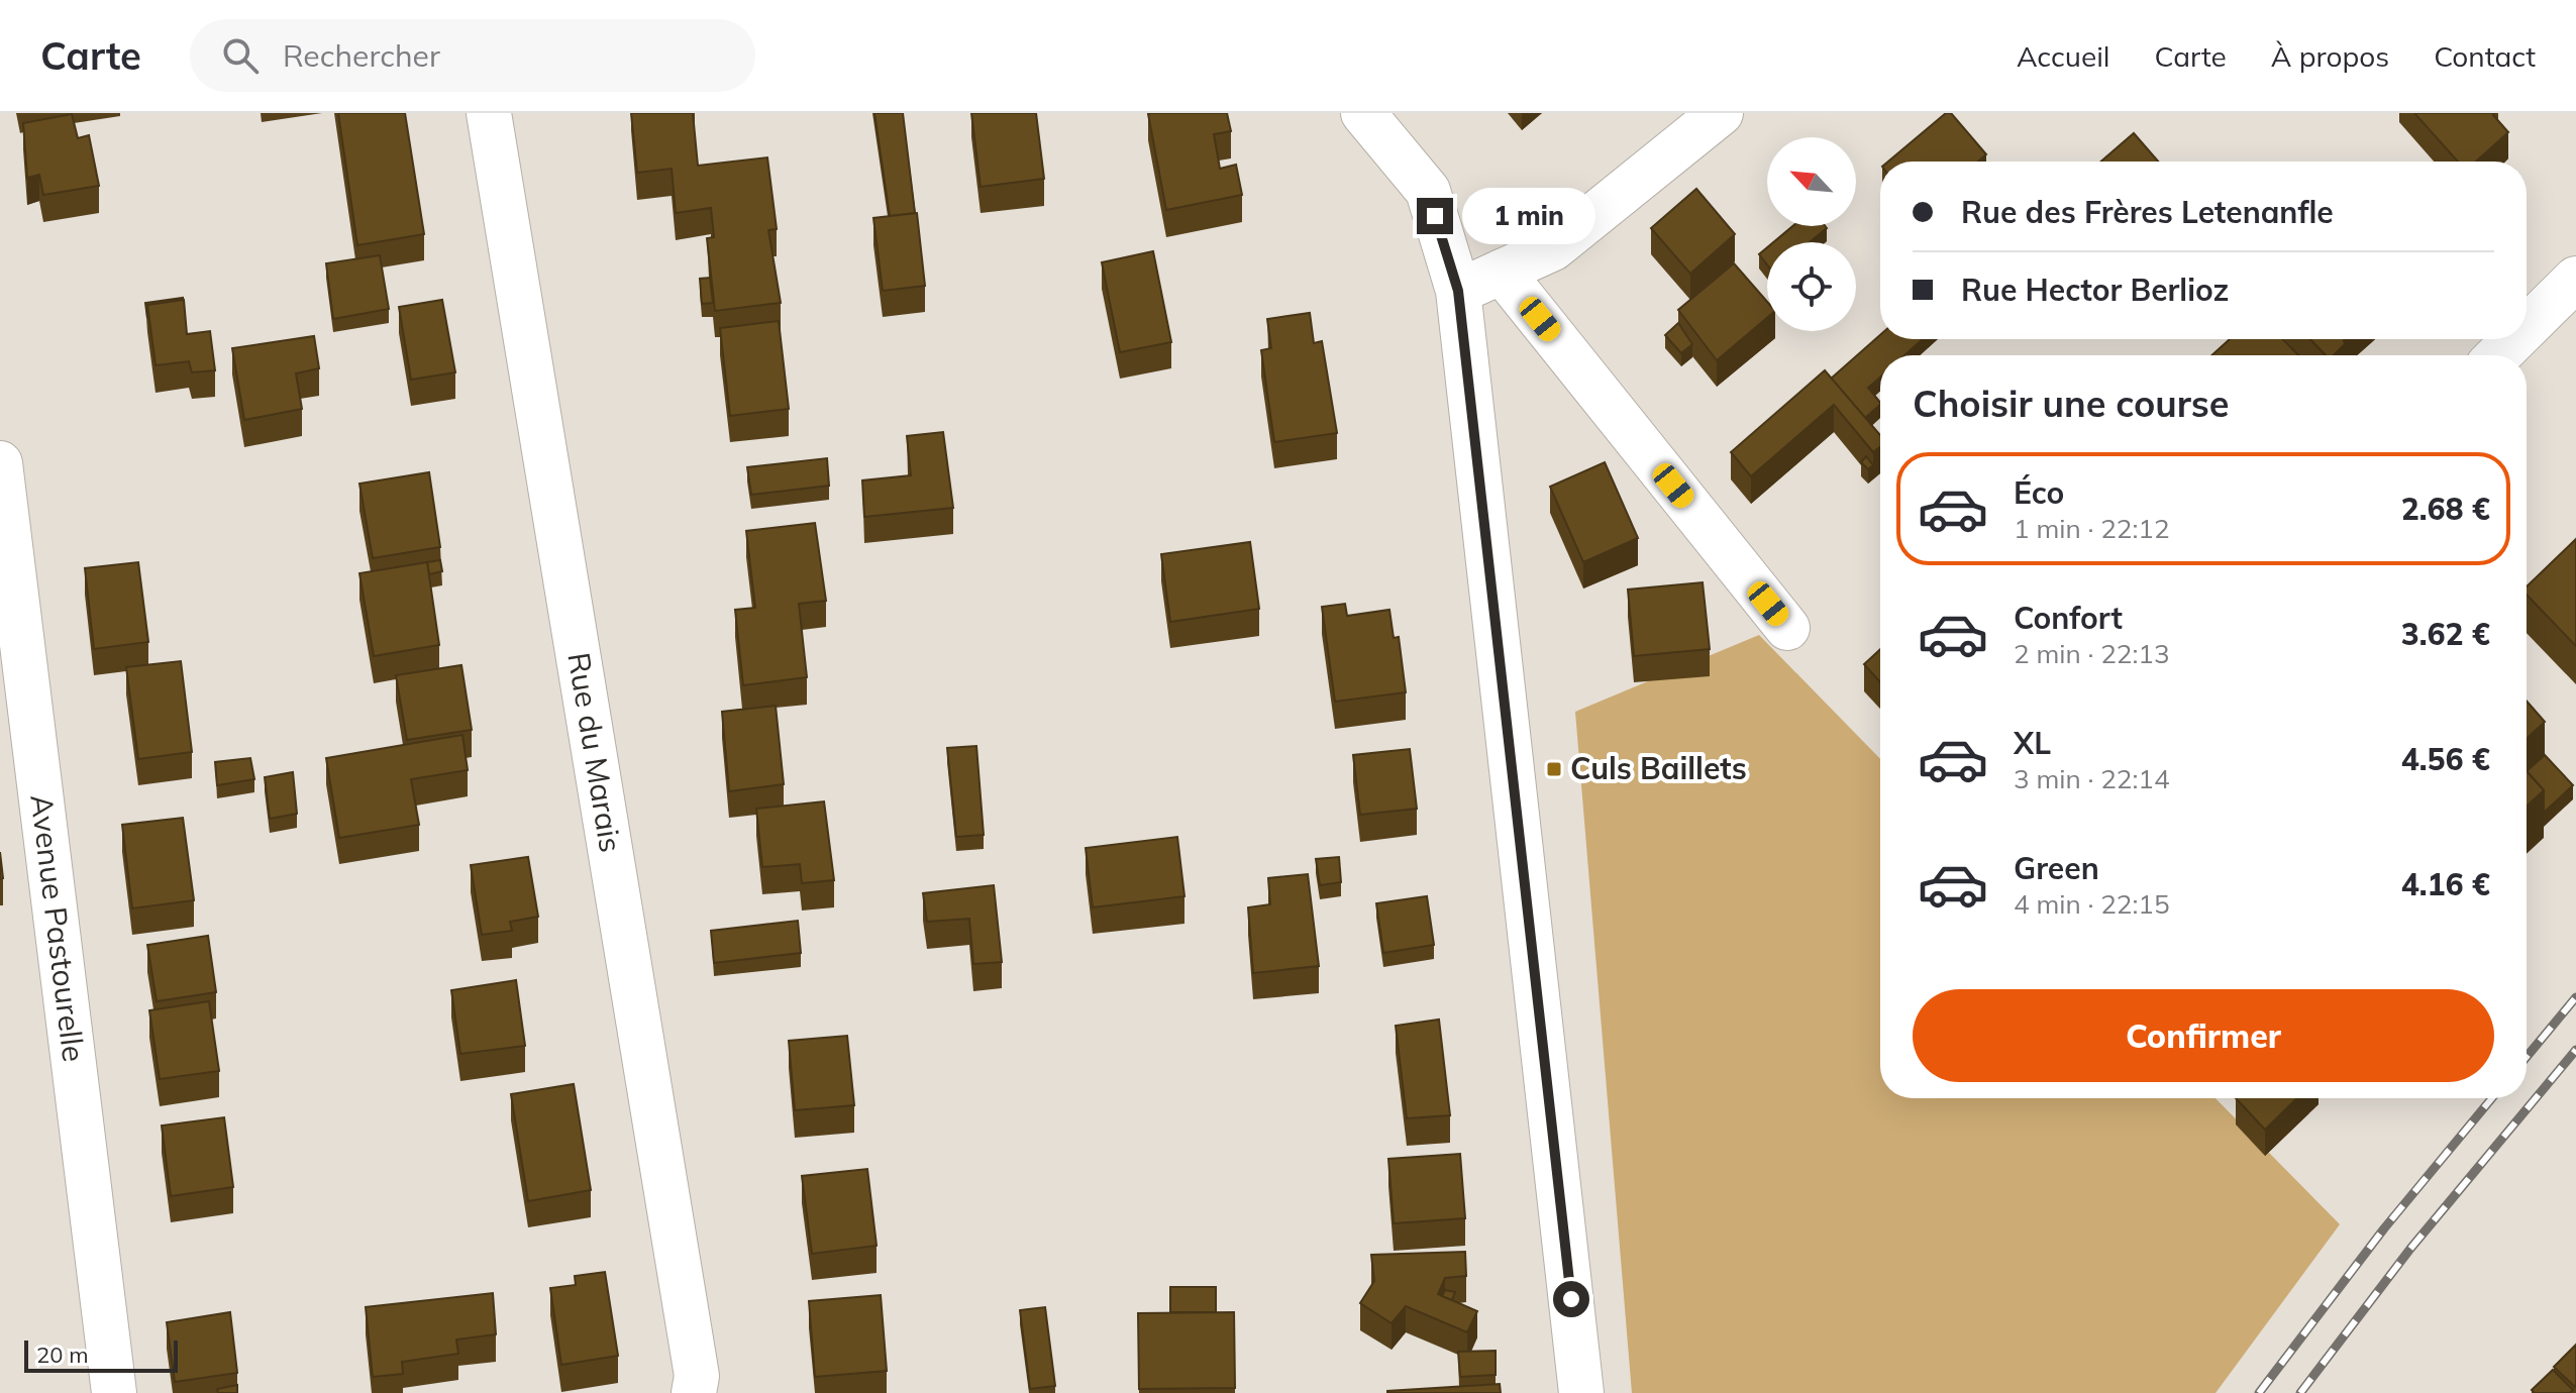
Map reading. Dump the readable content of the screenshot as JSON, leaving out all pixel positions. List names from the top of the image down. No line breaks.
{"streets":{"street":["Rue du Marais","Avenue Pastourelle"]},"places":{"transit":["Culs Baillets"]},"scale_bar":"20 m","north":"top left","page":{"header":"Carte","search":"Rechercher","nav":["Accueil","Carte","À propos","Contact"],"banner":["Rue des Frères Letenanfle","Rue Hector Berlioz"],"bubble":"1 min","heading":"Choisir une course","list":[{"name":"Éco","note":"1 min · 22:12","value":"2.68 €"},{"name":"Confort","note":"2 min · 22:13","value":"3.62 €"},{"name":"XL","note":"3 min · 22:14","value":"4.56 €"},{"name":"Green","note":"4 min · 22:15","value":"4.16 €"}],"buttons":"Confirmer","scale":"20 m"}}
